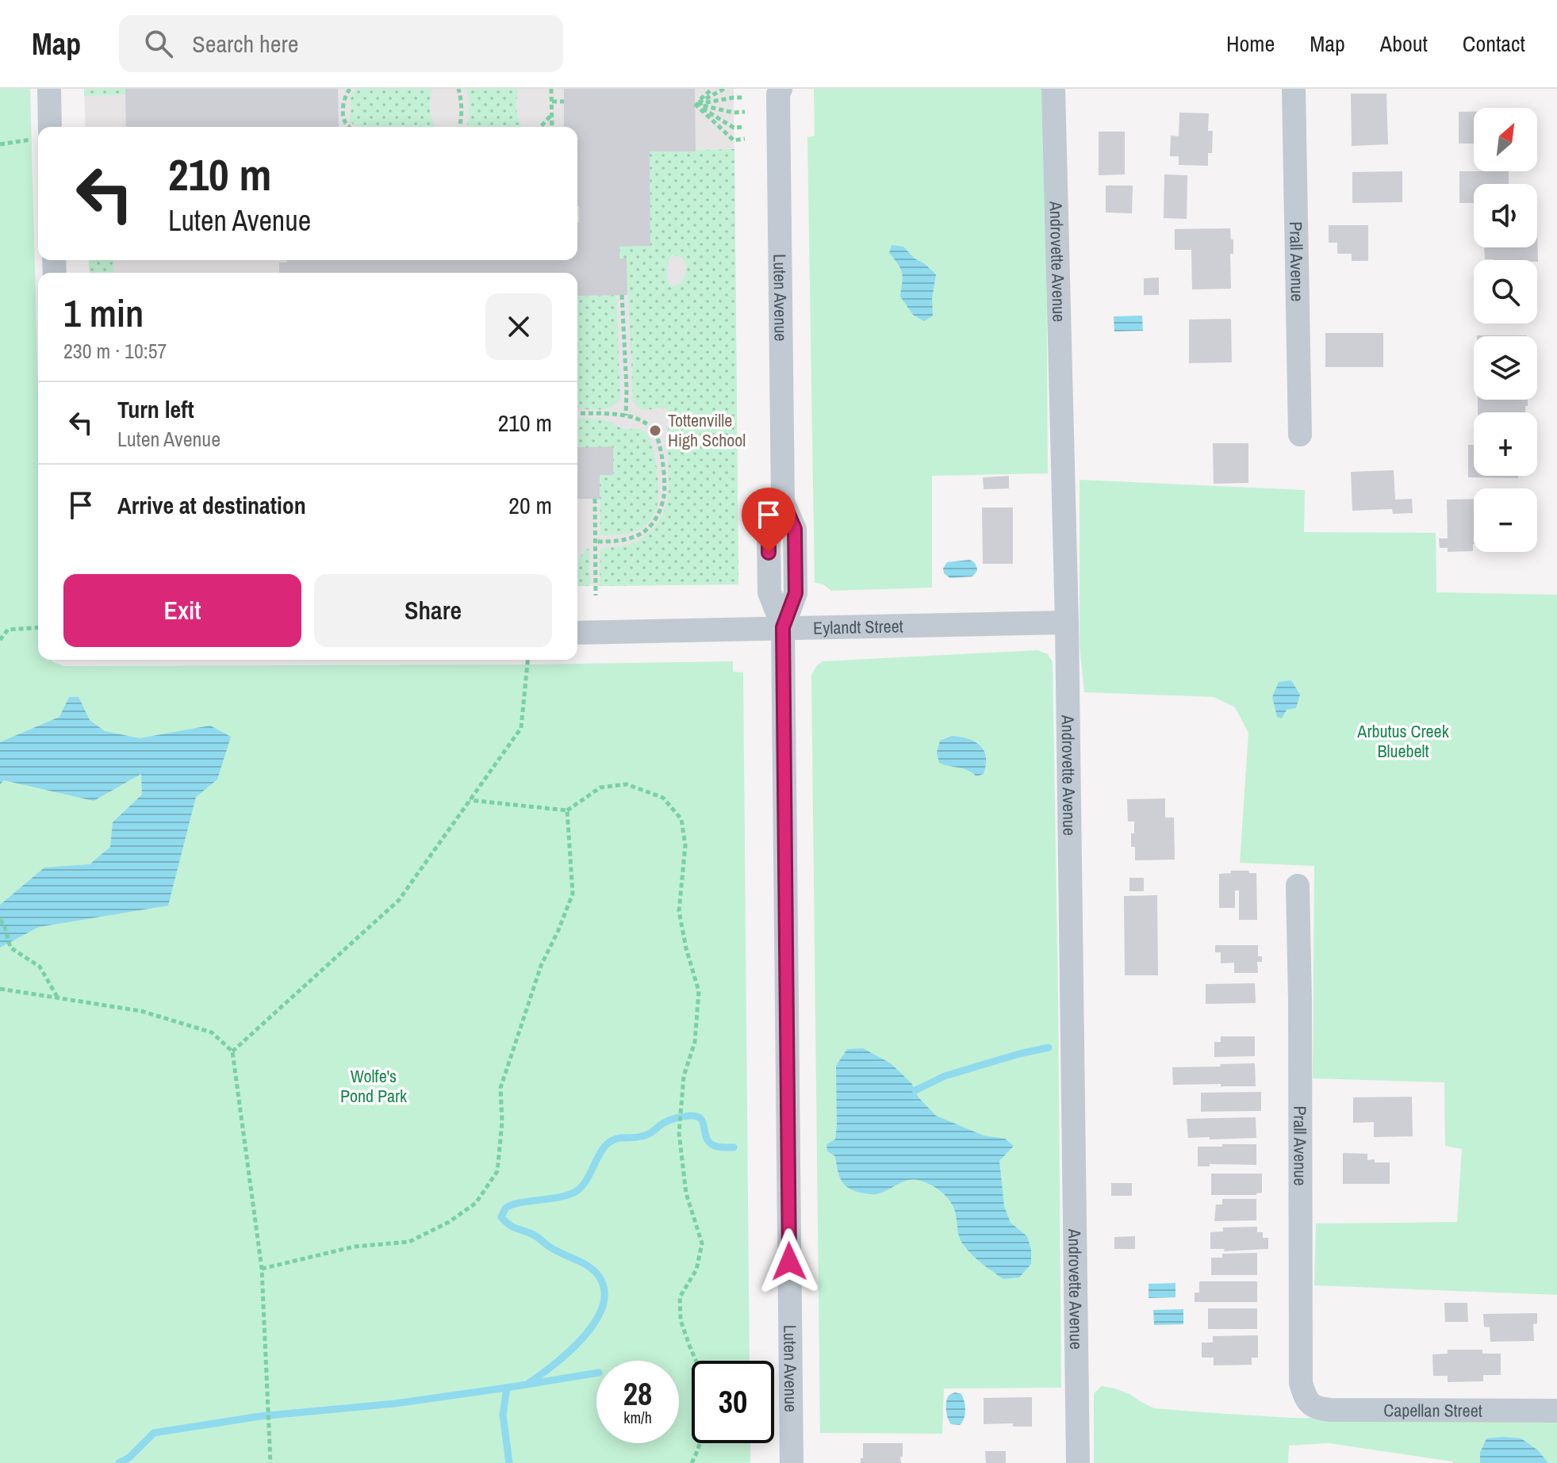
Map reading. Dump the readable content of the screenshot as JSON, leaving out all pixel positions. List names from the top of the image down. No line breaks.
{"streets":{"street":["Prall Avenue","Androvette Avenue","Luten Avenue","Eylandt Street","Capellan Street"]},"crossings":[["Prall Avenue","Capellan Street"],["Androvette Avenue","Eylandt Street"],["Luten Avenue","Eylandt Street"]],"parks":["Arbutus Creek Bluebelt","Wolfe's Pond Park"],"places":["Tottenville High School"],"north":"top right","page":{"header":"Map","search":"Search here","nav":["Home","Map","About","Contact"],"map_buttons":["+","−"],"turn":["210 m","Luten Avenue"],"heading":["1 min","230 m · 10:57"],"list":[{"name":"Turn left","note":"Luten Avenue","value":"210 m"},{"name":"Arrive at destination","value":"20 m"}],"buttons":["Exit","Share"],"speed":"28 km/h","limit":"30"}}
